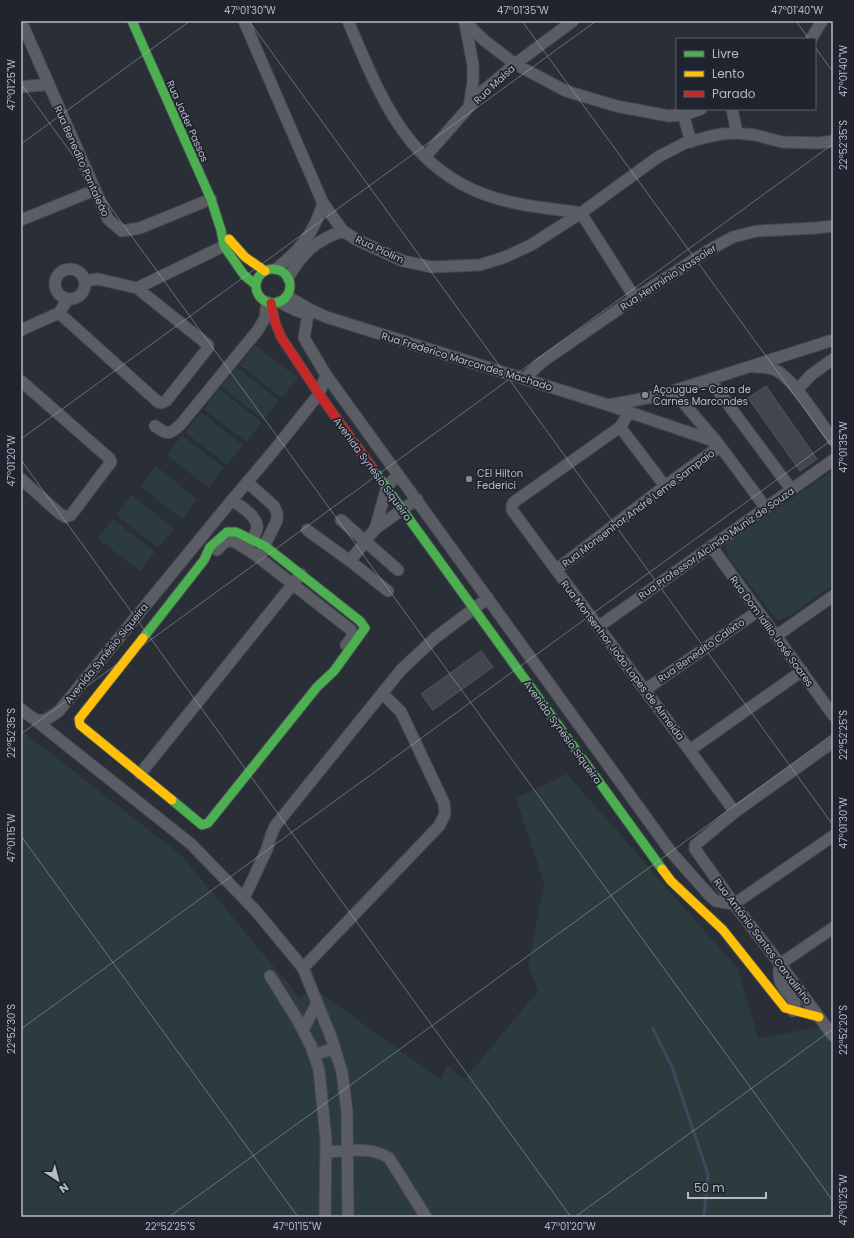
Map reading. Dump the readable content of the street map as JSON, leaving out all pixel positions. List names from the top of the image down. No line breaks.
{"streets":{"street":["Rua Maísa","Rua Jader Passos","Rua Benedito Pantaleão","Rua Piolim","Rua Hermínio Vassoler","Rua Frederico Marcondes Machado","Avenida Synésio Siqueira","Rua Monsenhor André Leme Sampaio","Rua Professor Alcindo Muniz de Souza","Rua Dom Idílio José Soares","Rua Benedito Calixto","Rua Monsenhor João Lopes de Almeida","Rua Antônio Santos Carvalinho"]},"crossings":[["Rua Jader Passos","Rua Benedito Pantaleão"],["Rua Jader Passos","Rua Frederico Marcondes Machado"],["Rua Jader Passos","Avenida Synésio Siqueira"],["Rua Hermínio Vassoler","Rua Frederico Marcondes Machado"],["Rua Frederico Marcondes Machado","Avenida Synésio Siqueira"],["Rua Frederico Marcondes Machado","Rua Monsenhor André Leme Sampaio"],["Avenida Synésio Siqueira","Rua Antônio Santos Carvalinho"],["Rua Monsenhor André Leme Sampaio","Rua Monsenhor João Lopes de Almeida"],["Rua Professor Alcindo Muniz de Souza","Rua Dom Idílio José Soares"],["Rua Professor Alcindo Muniz de Souza","Rua Monsenhor João Lopes de Almeida"],["Rua Dom Idílio José Soares","Rua Benedito Calixto"],["Rua Benedito Calixto","Rua Monsenhor João Lopes de Almeida"],["Rua Monsenhor João Lopes de Almeida","Rua Antônio Santos Carvalinho"]],"places":["Açougue - Casa de Carnes Marcondes","CEI Hilton Federici"],"legend":["Livre","Lento","Parado"],"scale_bar":"50 m","north":"bottom right","coordinates":["47°01'30\"W","47°01'35\"W","47°01'40\"W","47°01'25\"W","22°52'35\"S","47°01'20\"W","22°52'25\"S","47°01'15\"W","22°52'30\"S","22°52'20\"S"]}
